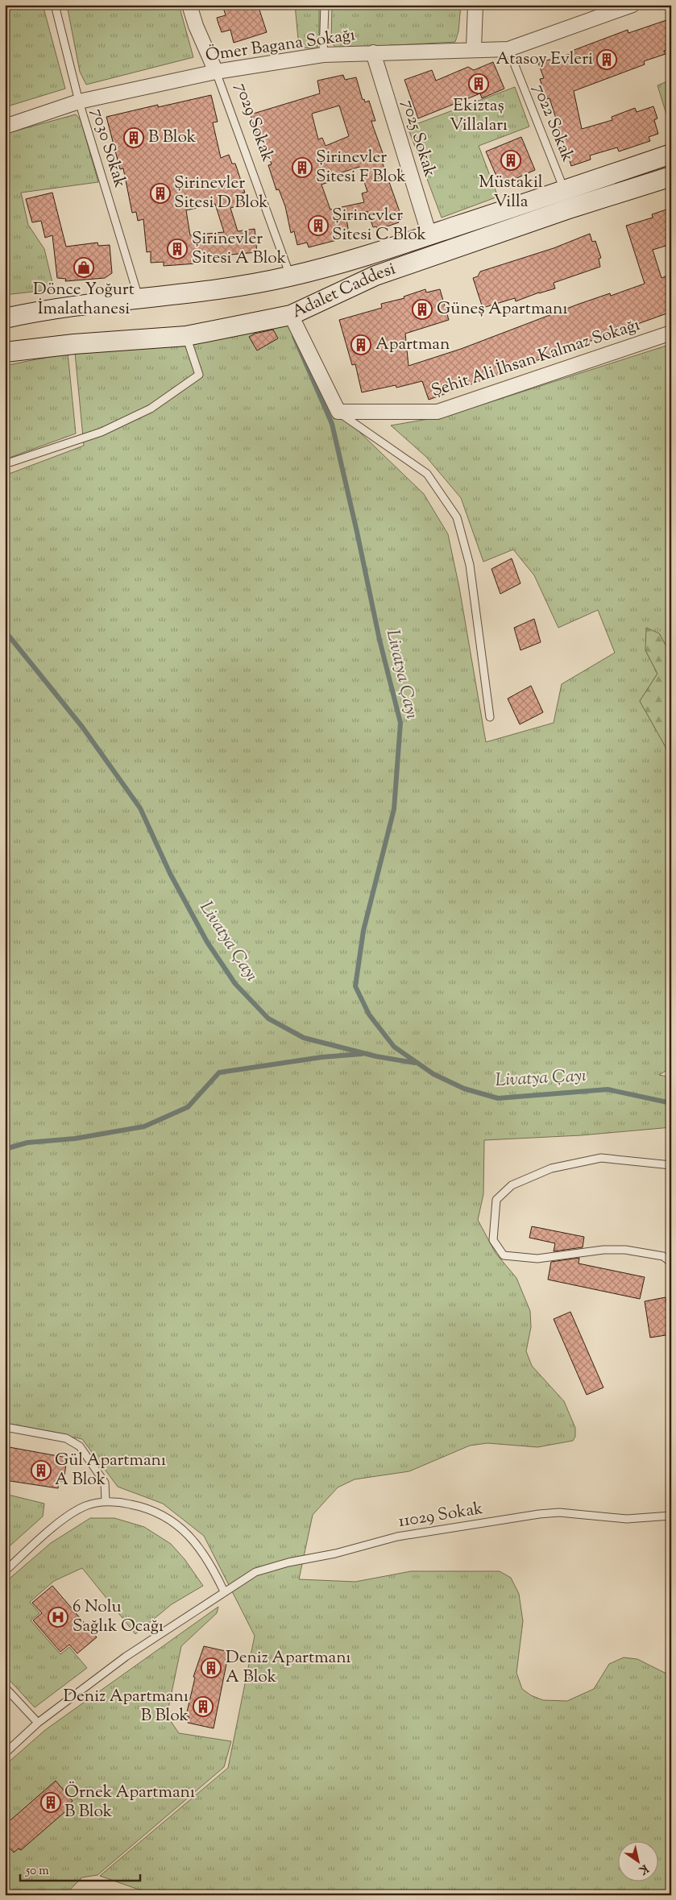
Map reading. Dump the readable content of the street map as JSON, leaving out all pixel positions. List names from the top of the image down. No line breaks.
{"streets":{"street":["Ömer Bagana Sokağı","7029 Sokak","7025 Sokak","Adalet Caddesi","Şehit Ali İhsan Kalmaz Sokağı"],"lane":["7022 Sokak","7030 Sokak","11029 Sokak"]},"crossings":[["Ömer Bagana Sokağı","7029 Sokak"],["Ömer Bagana Sokağı","7022 Sokak"],["Ömer Bagana Sokağı","7025 Sokak"],["Ömer Bagana Sokağı","7030 Sokak"],["7029 Sokak","Adalet Caddesi"],["7022 Sokak","Adalet Caddesi"],["7025 Sokak","Adalet Caddesi"],["7030 Sokak","Adalet Caddesi"]],"water":["Livatya Çayı"],"places":{"building":["Atasoy Evleri","Ekiztaş Villaları","B Blok","Müstakil Villa","Şirinevler Sitesi F Blok","Şirinevler Sitesi D Blok","Şirinevler Sitesi C Blok","Şirinevler Sitesi A Blok","Güneş Apartmanı","Apartman","Gül Apartmanı A Blok","Deniz Apartmanı A Blok","Deniz Apartmanı B Blok","Örnek Apartmanı B Blok"],"shop":["Dönce Yoğurt İmalathanesi"],"hospital":["6 Nolu Sağlık Ocağı"]},"scale_bar":"50 m","north":"bottom right"}
